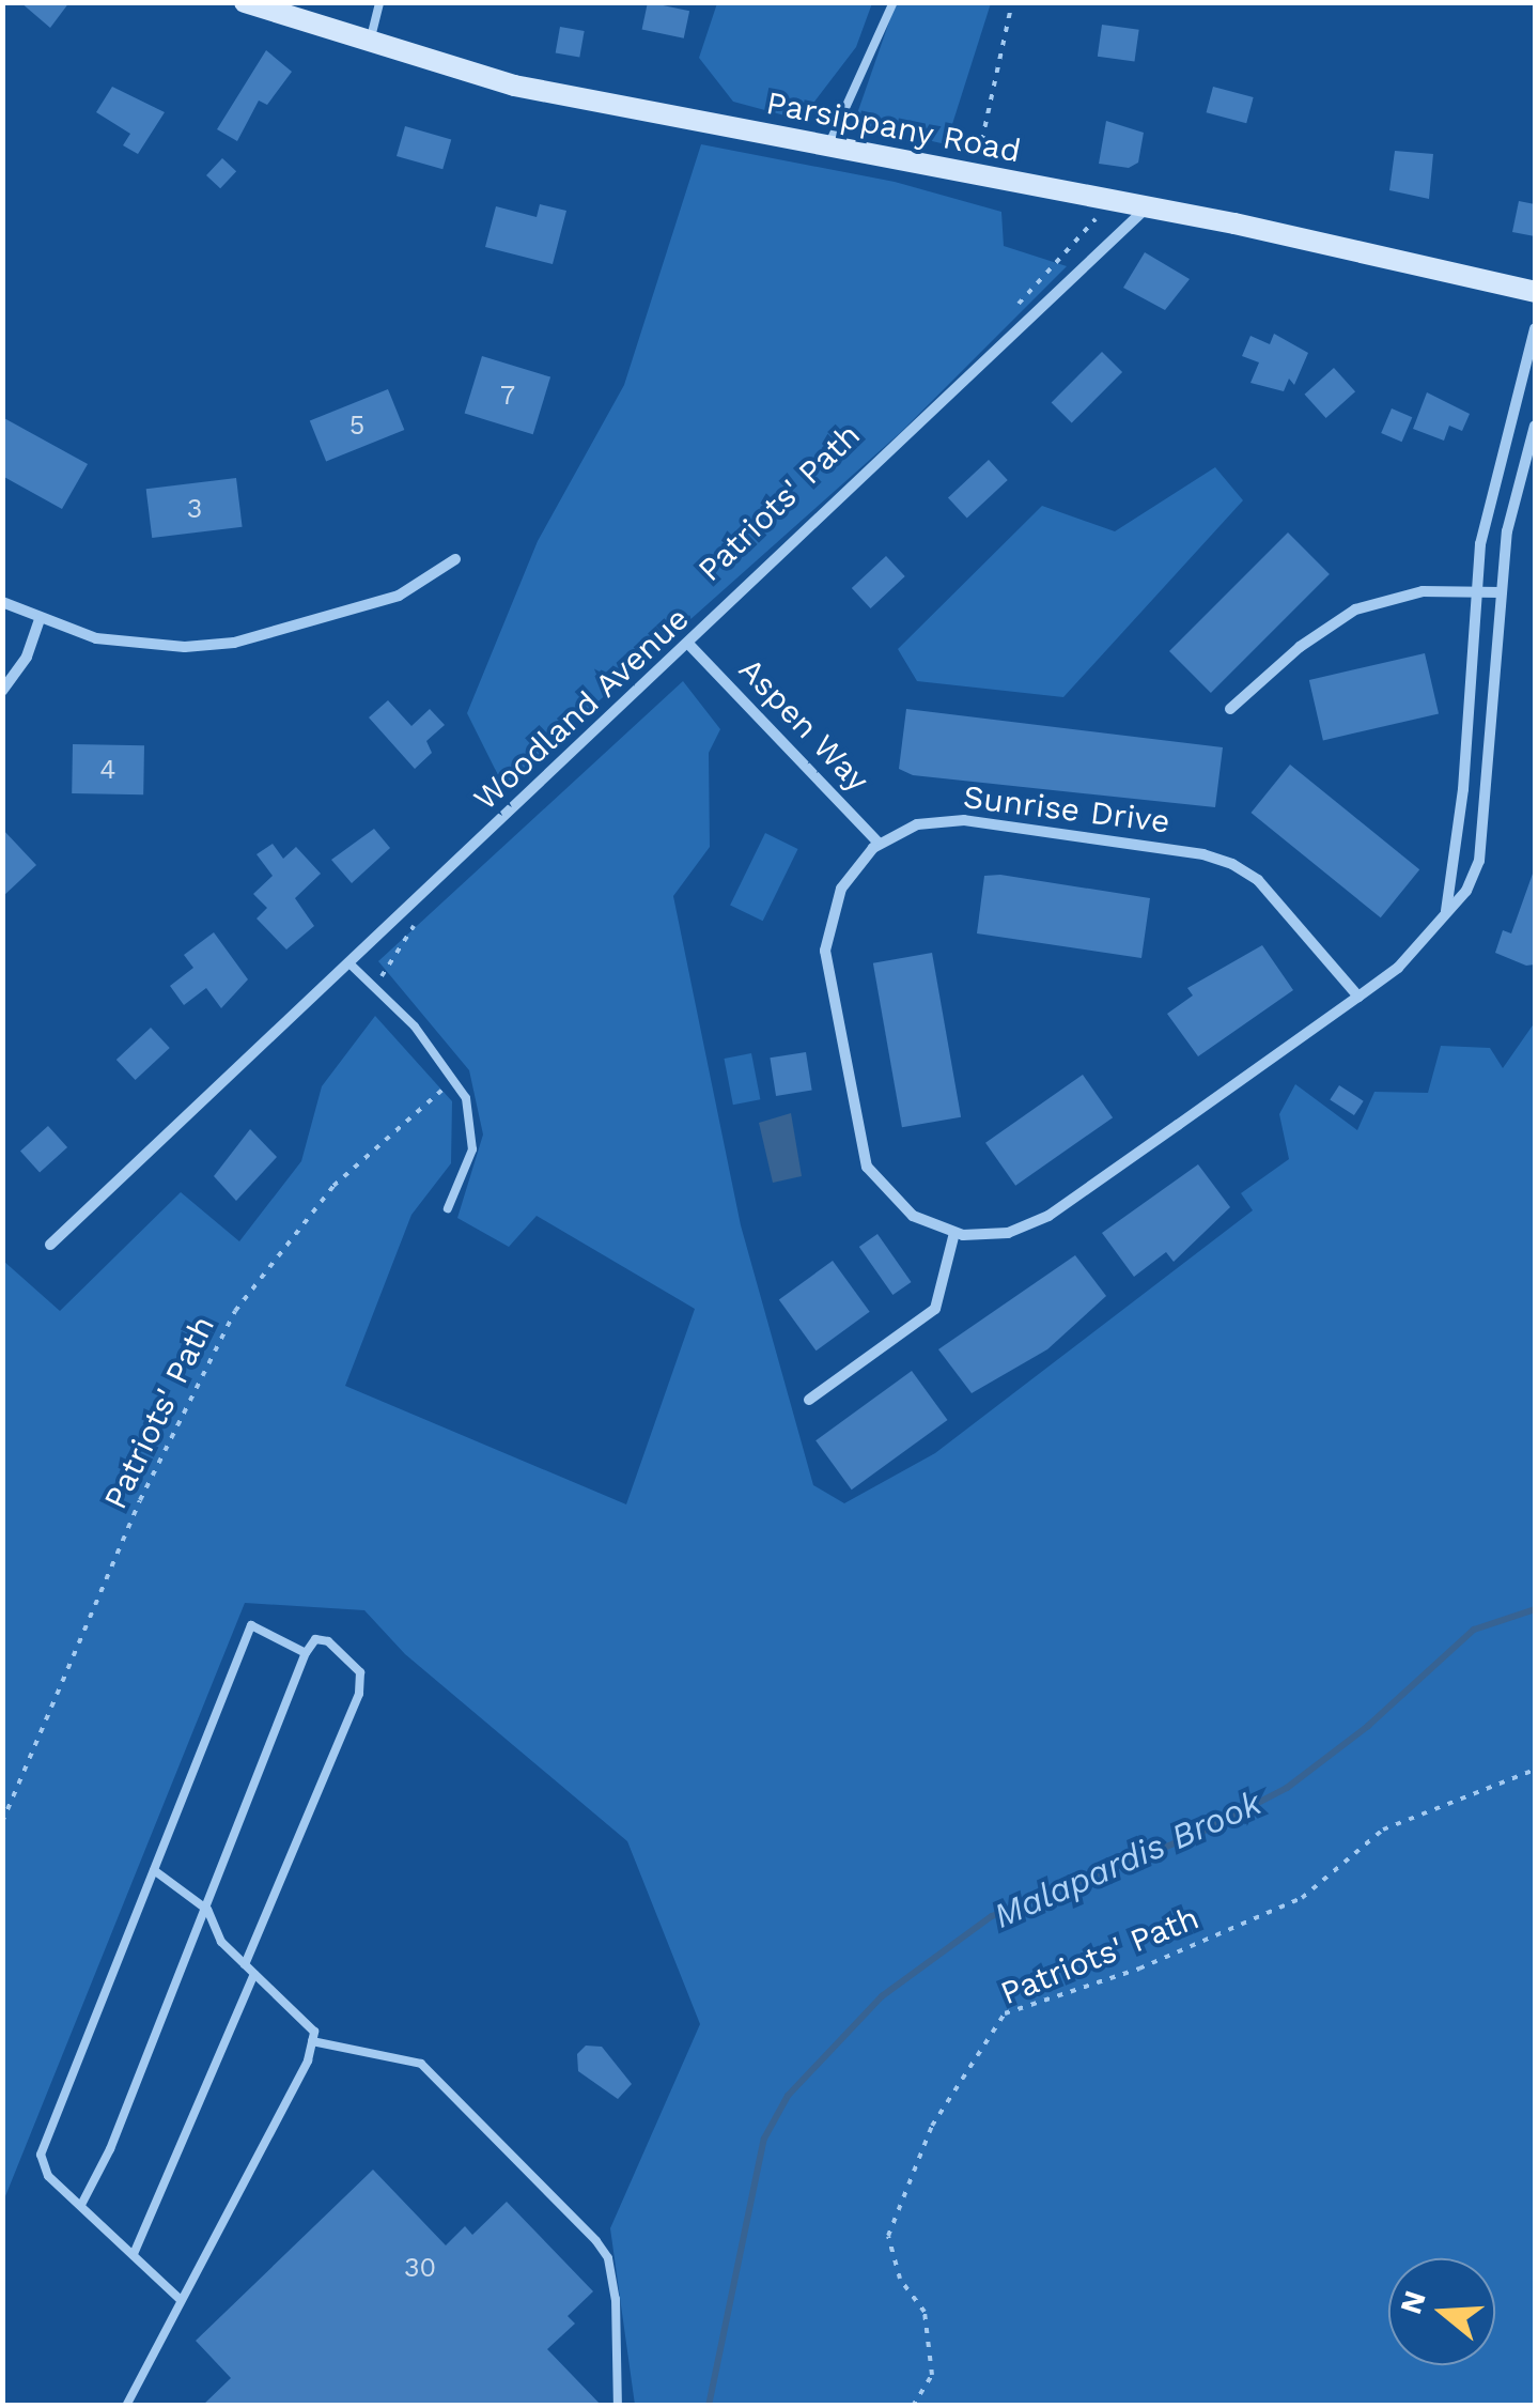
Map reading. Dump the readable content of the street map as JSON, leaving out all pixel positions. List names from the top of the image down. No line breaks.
{"streets":{"main road":["Parsippany Road"],"street":["Woodland Avenue","Aspen Way","Sunrise Drive"],"path":["Patriots' Path"]},"crossings":[["Parsippany Road","Woodland Avenue"],["Woodland Avenue","Aspen Way"],["Aspen Way","Sunrise Drive"]],"water":["Malapardis Brook"],"house_numbers":["7","5","3","4","30"],"north":"left"}
